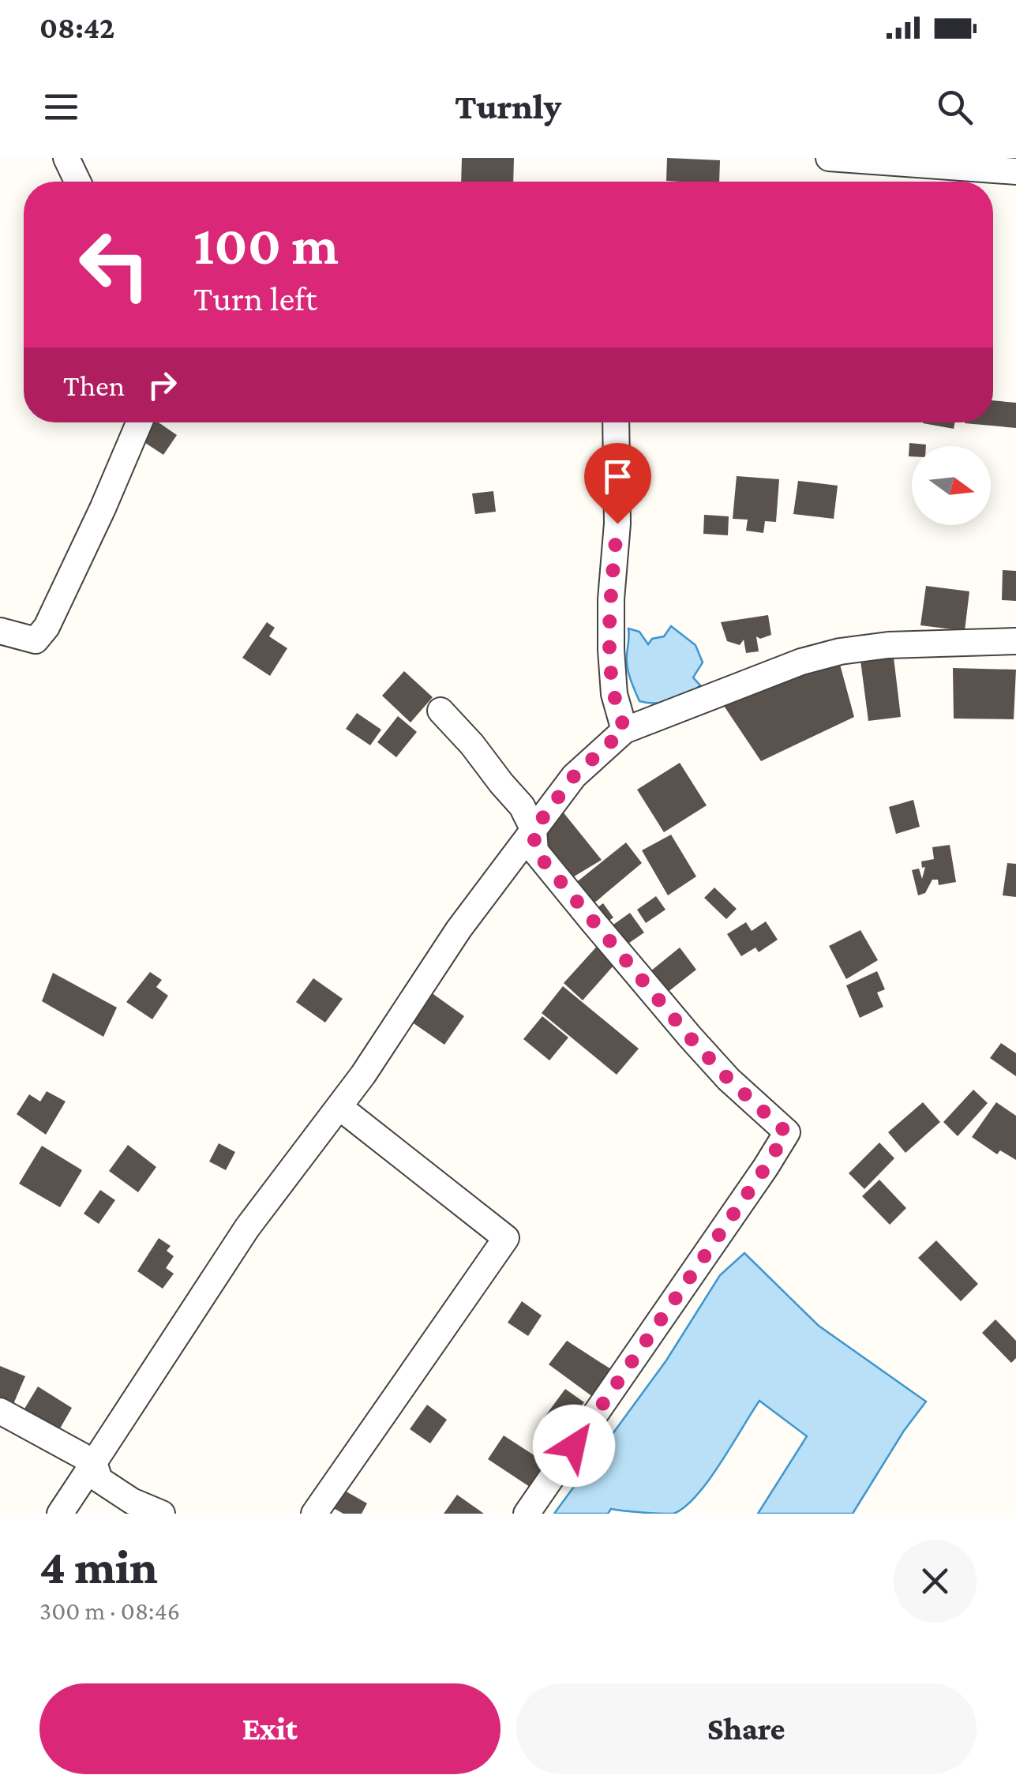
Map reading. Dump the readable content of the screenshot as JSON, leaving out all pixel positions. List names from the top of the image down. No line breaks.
{"north":"right","page":{"status":"08:42","header":"Turnly","turn":["100 m","Turn left"],"then":"Then","heading":["4 min","300 m · 08:46"],"buttons":["Exit","Share"]}}
